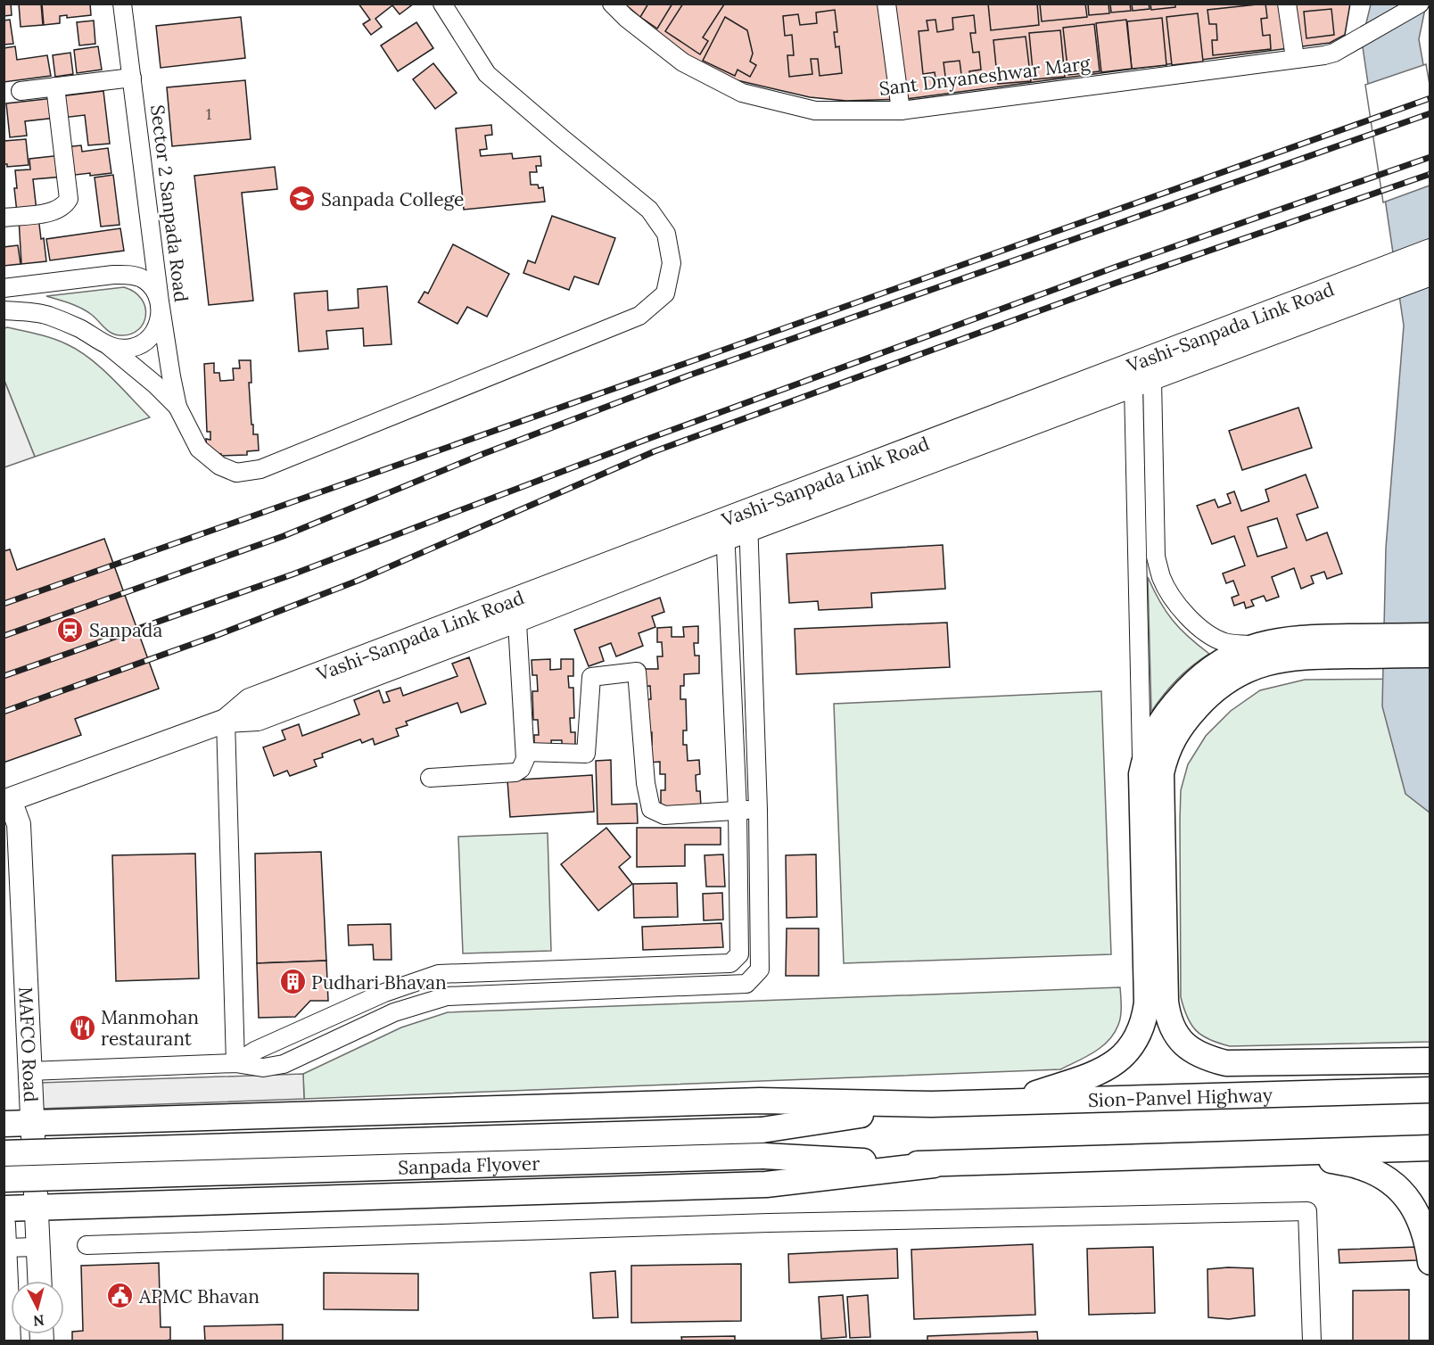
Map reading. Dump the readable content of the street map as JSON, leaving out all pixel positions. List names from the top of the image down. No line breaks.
{"streets":{"highway":["Sion-Panvel Highway","Sanpada Flyover"],"main road":["Vashi-Sanpada Link Road","MAFCO Road"],"street":["Sant Dnyaneshwar Marg","Sector 2 Sanpada Road"]},"crossings":[["Vashi-Sanpada Link Road","MAFCO Road"],["Sion-Panvel Highway","Sanpada Flyover"]],"places":{"school or university":["Sanpada College"],"station":["Sanpada"],"building":["Pudhari Bhavan"],"restaurant":["Manmohan restaurant"],"public building":["APMC Bhavan"]},"house_numbers":["1"],"north":"bottom"}
